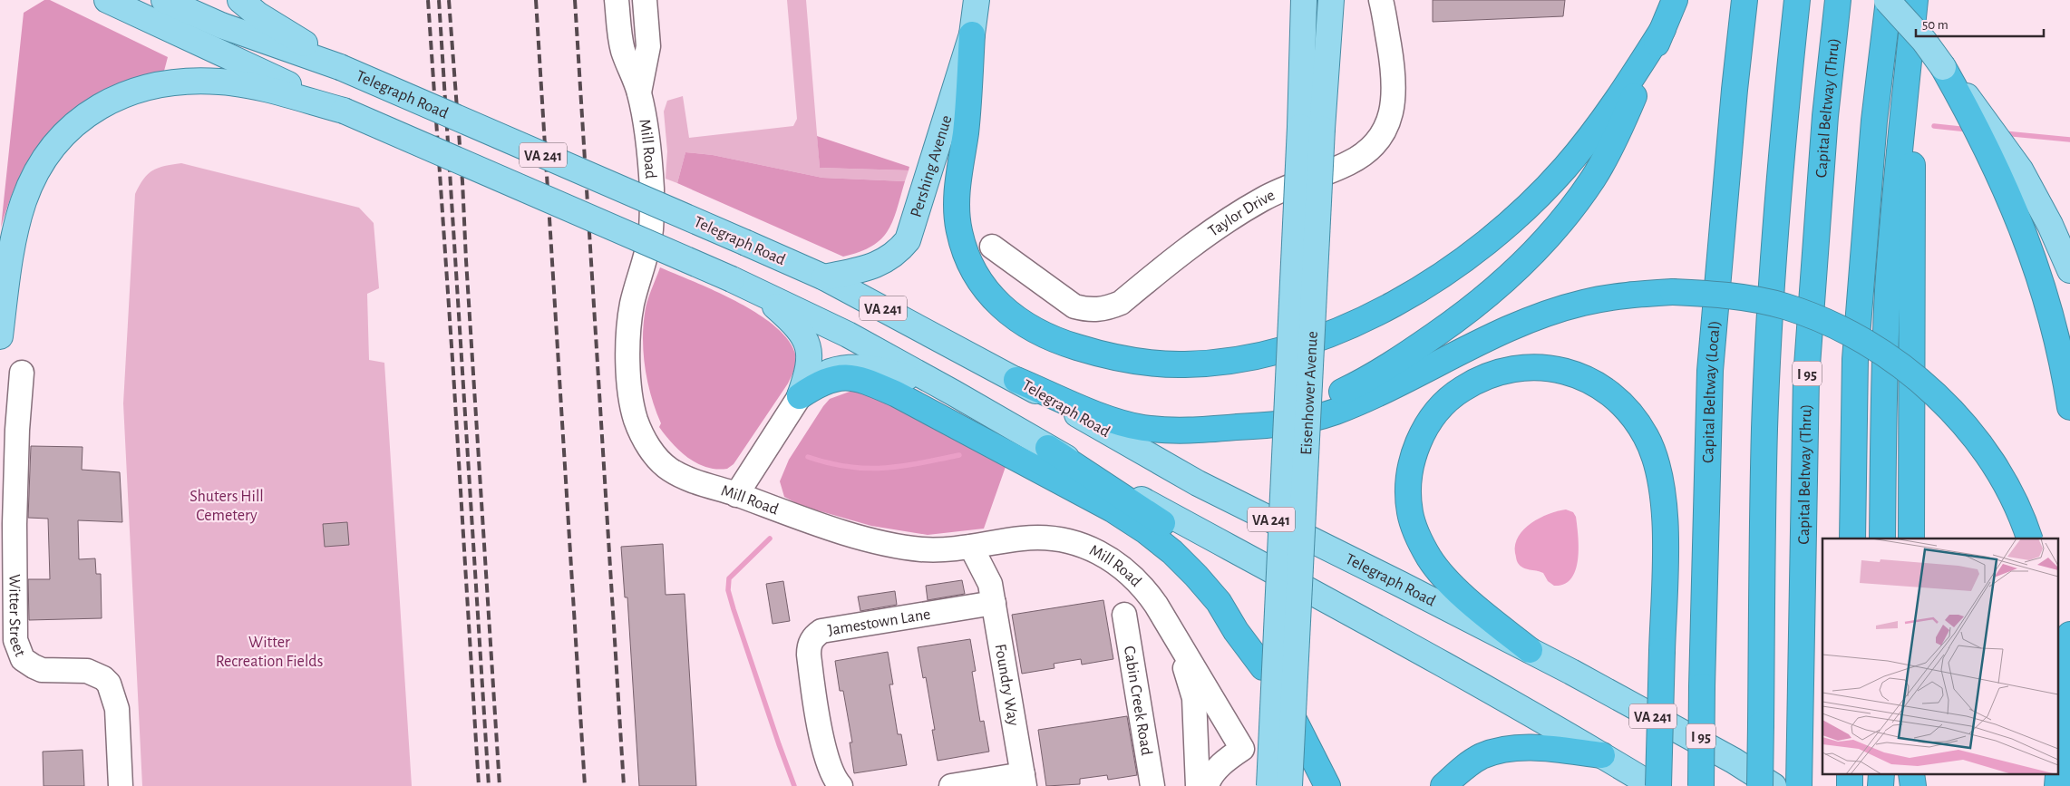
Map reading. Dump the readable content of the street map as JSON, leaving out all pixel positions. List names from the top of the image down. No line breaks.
{"streets":{"highway":["Capital Beltway (Thru)","I 95","Capital Beltway (Local)"],"main road":["Telegraph Road","VA 241","Pershing Avenue","Eisenhower Avenue"],"street":["Mill Road","Taylor Drive","Witter Street","Jamestown Lane","Foundry Way","Cabin Creek Road"]},"crossings":[["Telegraph Road","Pershing Avenue"],["Mill Road","Foundry Way"],["Jamestown Lane","Foundry Way"]],"parks":["Shuters Hill Cemetery","Witter Recreation Fields"],"scale_bar":"50 m"}
